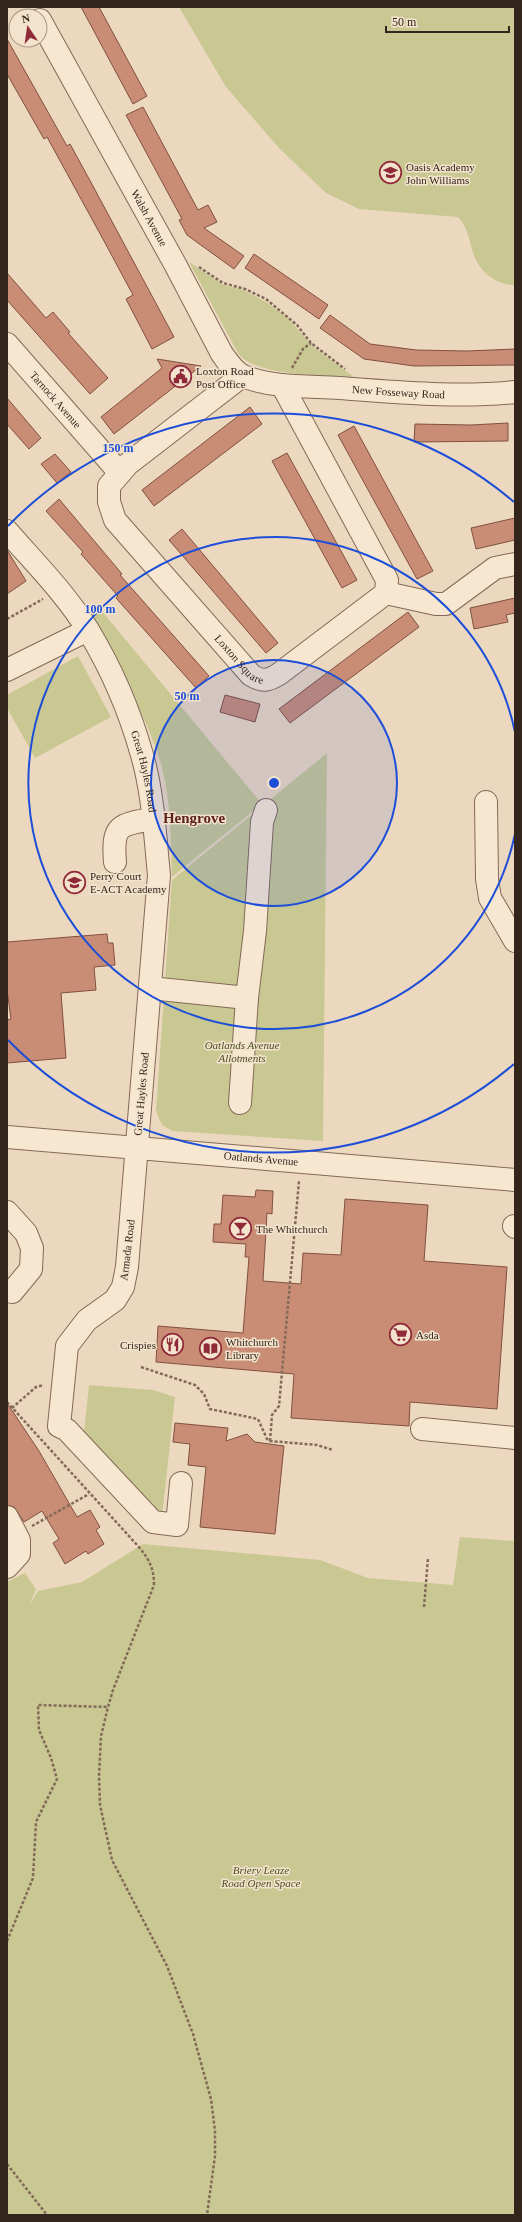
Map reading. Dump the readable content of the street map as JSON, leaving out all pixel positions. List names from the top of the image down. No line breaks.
{"streets":{"street":["Walsh Avenue","New Fosseway Road","Tarnock Avenue","Loxton Square","Great Hayles Road","Oatlands Avenue","Armada Road"]},"crossings":[["Walsh Avenue","Loxton Square"],["Tarnock Avenue","Loxton Square"],["Great Hayles Road","Oatlands Avenue"],["Great Hayles Road","Armada Road"],["Oatlands Avenue","Armada Road"]],"districts":["Hengrove"],"parks":["Oatlands Avenue Allotments","Briery Leaze Road Open Space"],"places":{"school or university":["Oasis Academy John Williams","Perry Court E-ACT Academy"],"public building":["Loxton Road Post Office"],"bar":["The Whitchurch"],"supermarket":["Asda"],"restaurant":["Crispies"],"library":["Whitchurch Library"]},"scale_bar":"50 m","north":"top","rings":["150 m","100 m","50 m"]}
